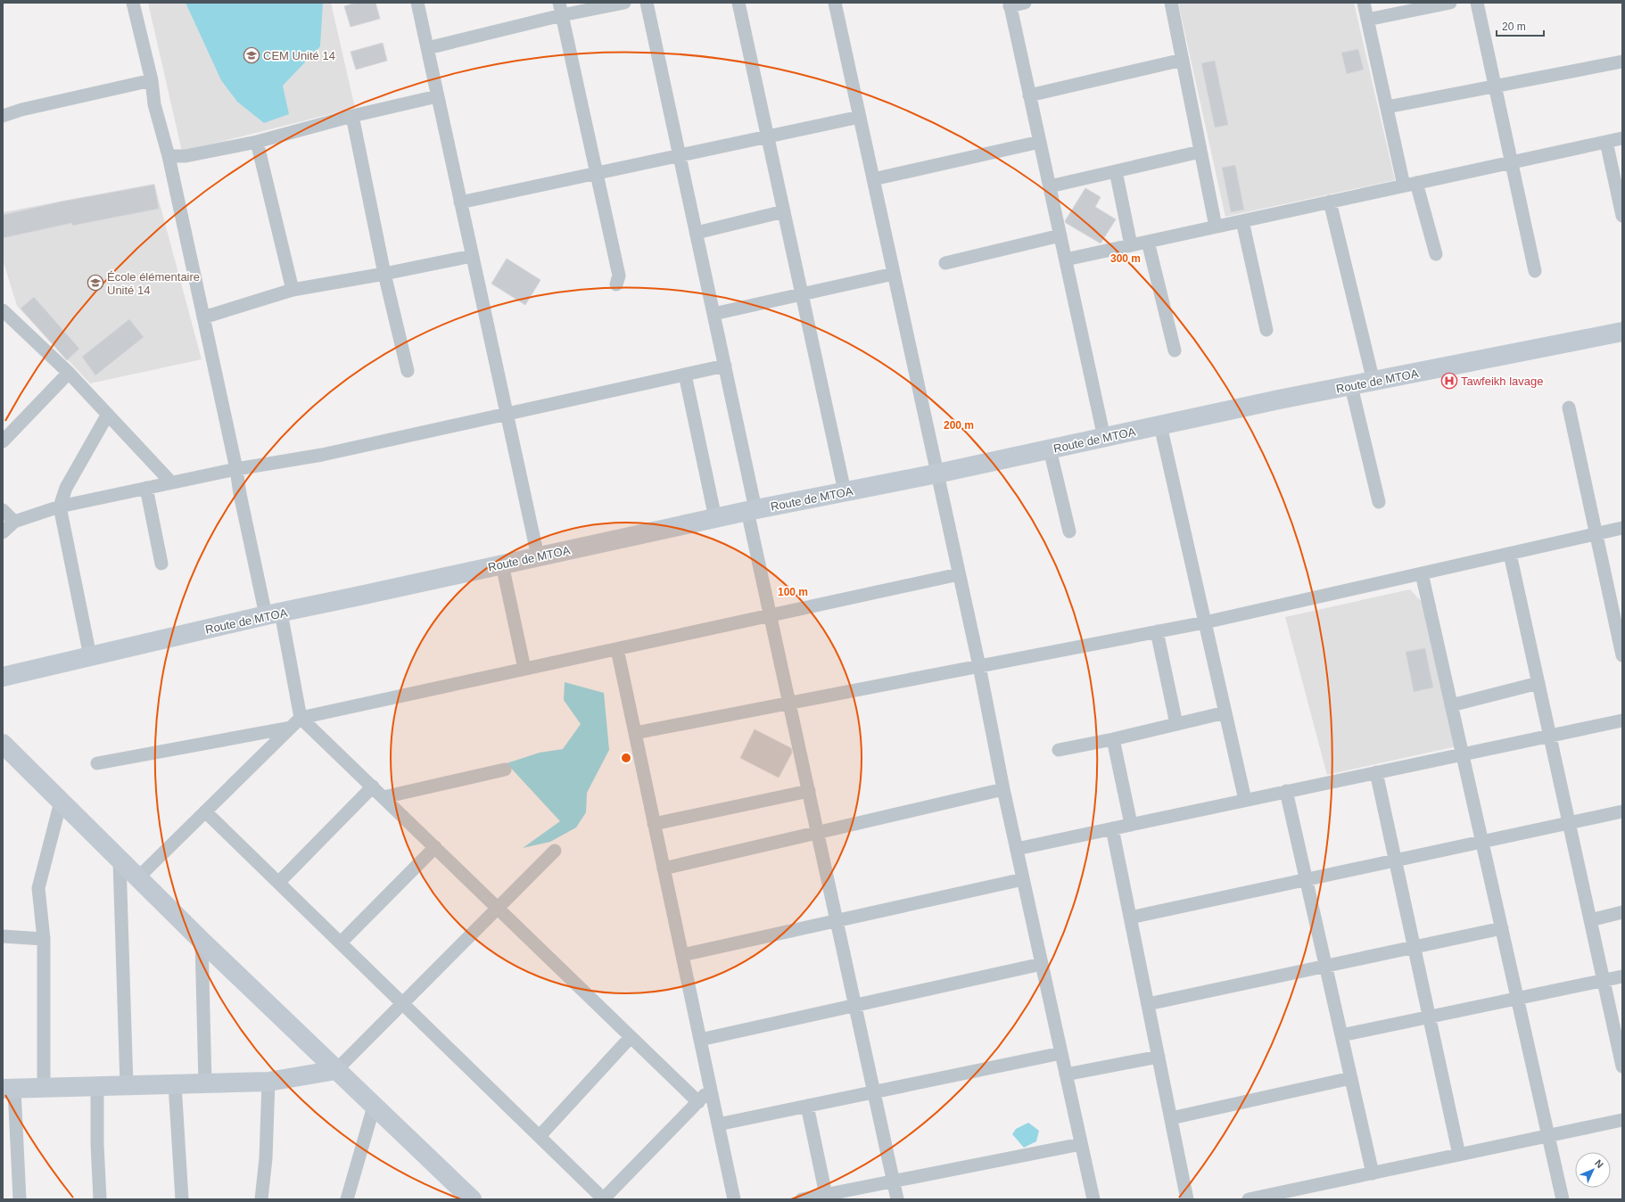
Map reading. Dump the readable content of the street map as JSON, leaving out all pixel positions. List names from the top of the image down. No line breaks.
{"streets":{"street":["Route de MTOA"]},"places":{"school or university":["CEM Unité 14","École élémentaire Unité 14"],"hospital":["Tawfeikh lavage"]},"scale_bar":"20 m","north":"top right","rings":["300 m","200 m","100 m"]}
